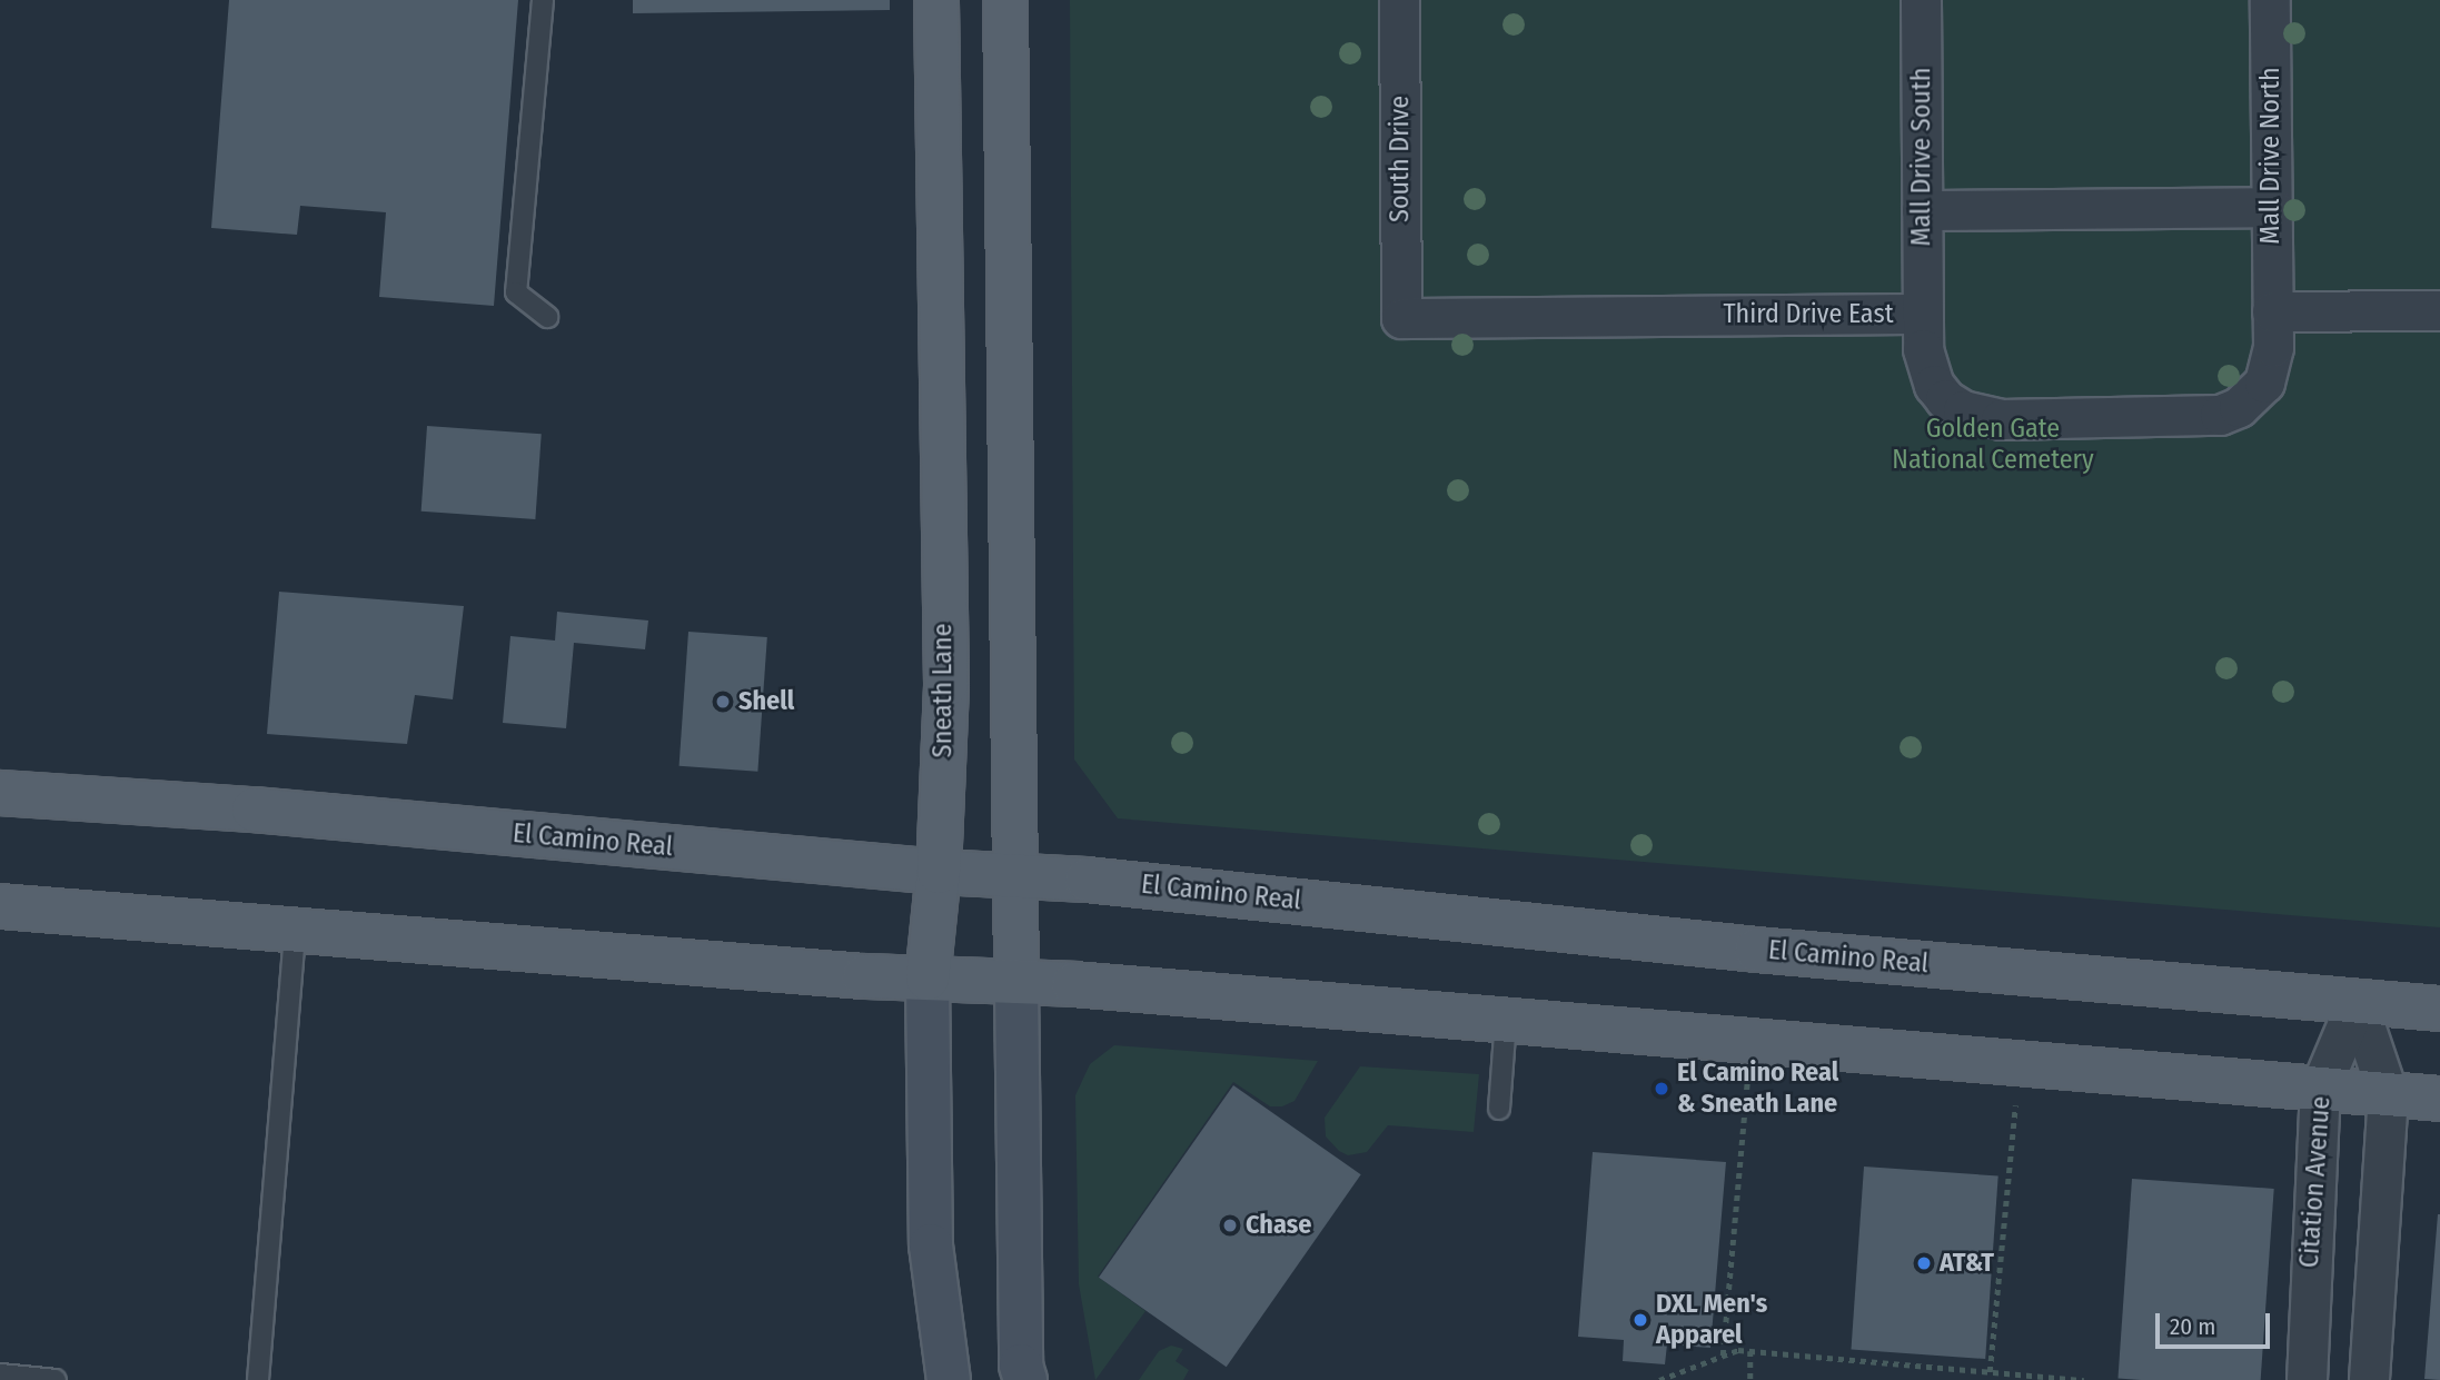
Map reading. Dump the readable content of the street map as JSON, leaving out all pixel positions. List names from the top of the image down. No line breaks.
{"streets":{"main road":["Sneath Lane","El Camino Real"],"street":["Mall Drive North","Mall Drive South","South Drive","Third Drive East","Citation Avenue"]},"crossings":[["Mall Drive North","Third Drive East"],["Mall Drive South","Third Drive East"],["South Drive","Third Drive East"],["Sneath Lane","El Camino Real"],["El Camino Real","Citation Avenue"]],"parks":["Golden Gate National Cemetery"],"places":["Shell","El Camino Real & Sneath Lane","Chase","AT&T","DXL Men's Apparel"],"scale_bar":"20 m"}
